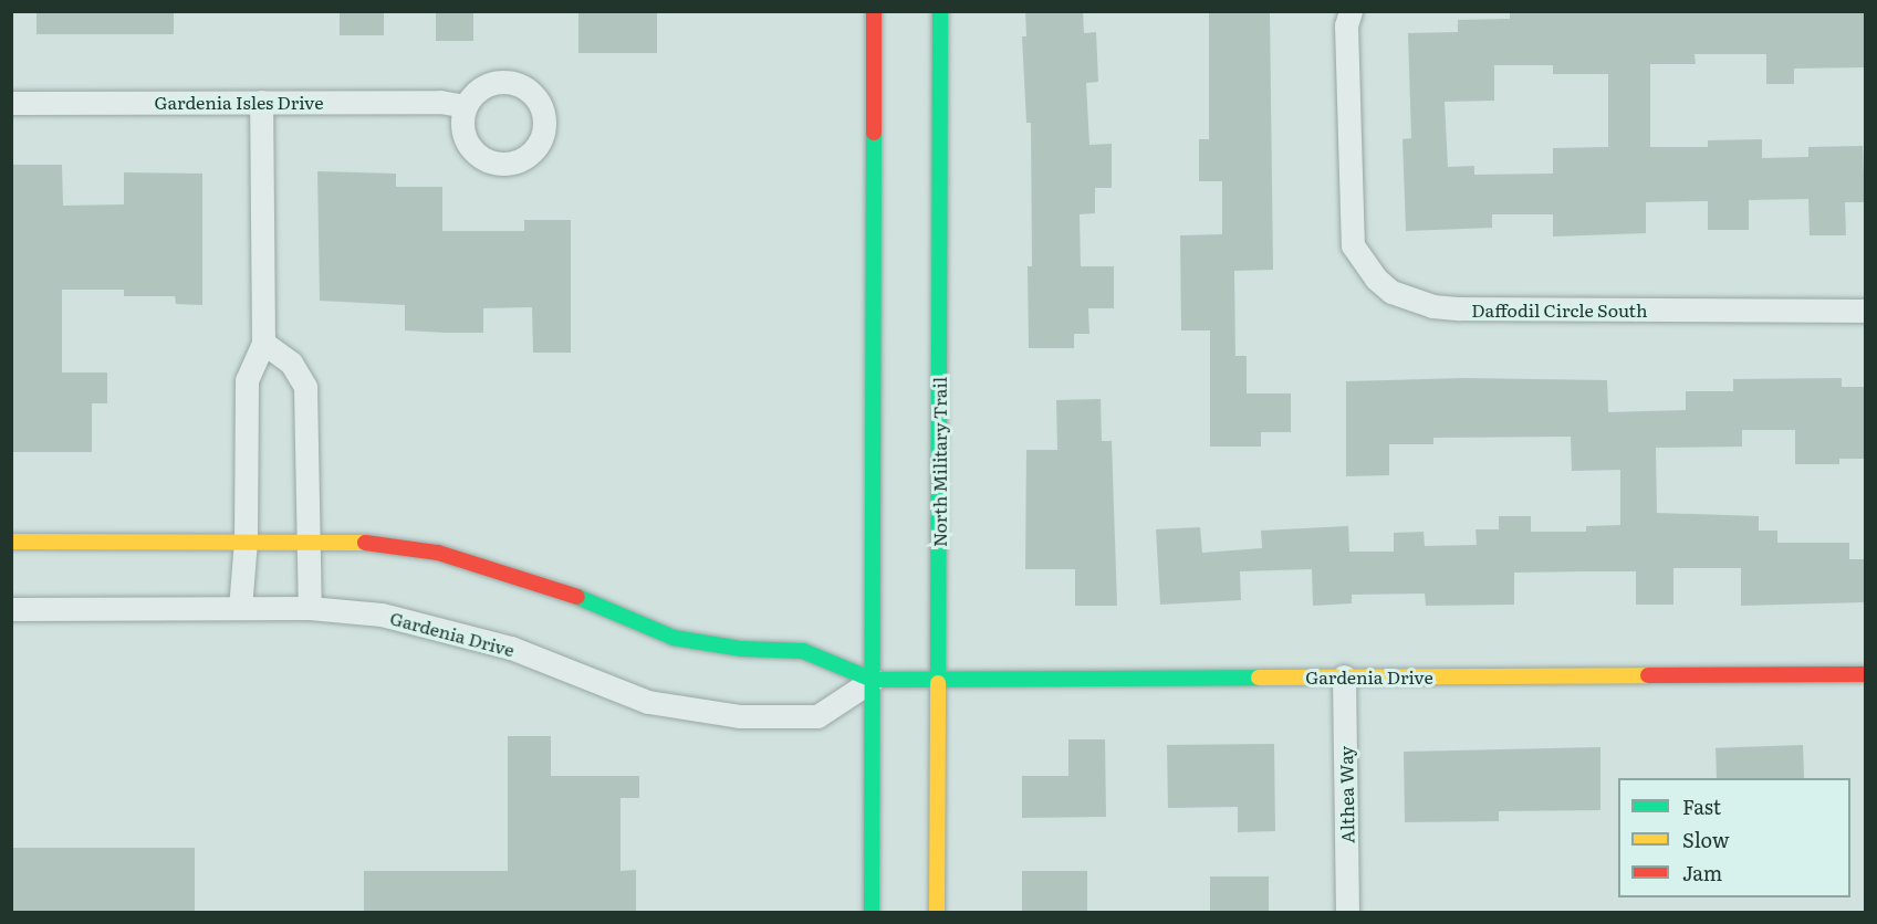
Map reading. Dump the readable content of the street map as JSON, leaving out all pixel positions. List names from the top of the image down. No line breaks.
{"streets":{"street":["Gardenia Isles Drive","Daffodil Circle South","North Military Trail","Gardenia Drive","Althea Way"]},"crossings":[["North Military Trail","Gardenia Drive"],["Gardenia Drive","Althea Way"]],"legend":["Fast","Slow","Jam"]}
